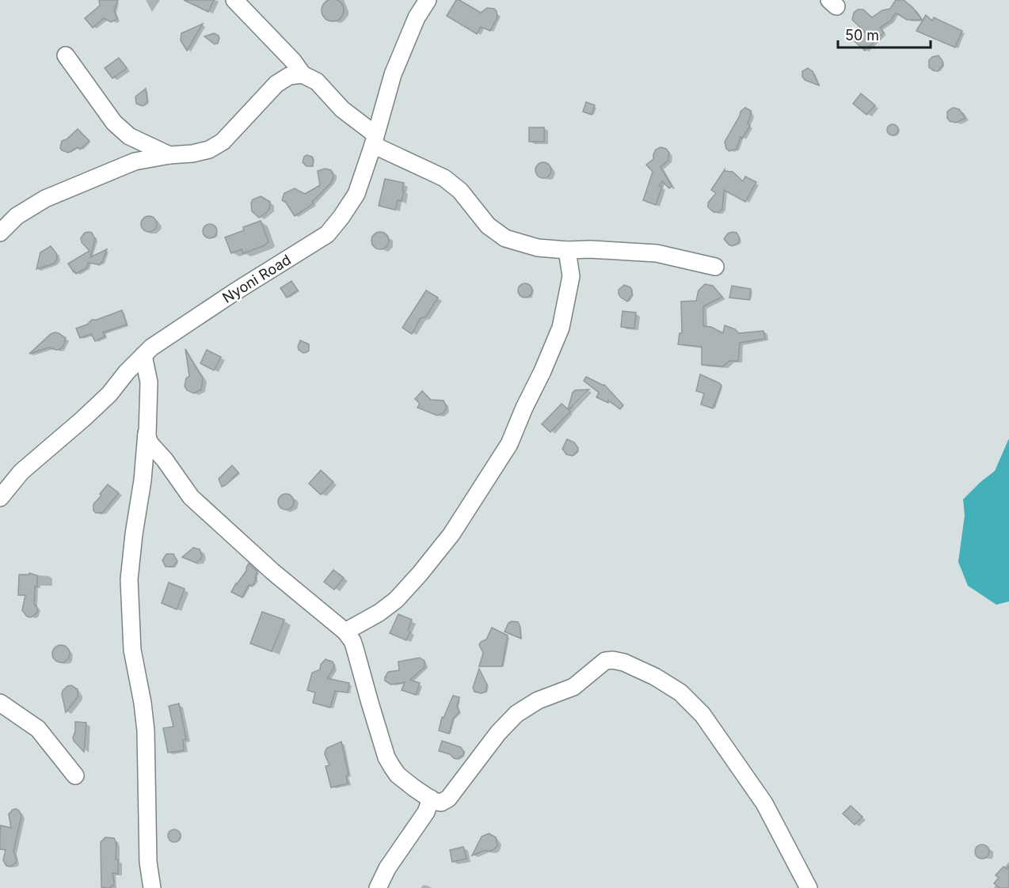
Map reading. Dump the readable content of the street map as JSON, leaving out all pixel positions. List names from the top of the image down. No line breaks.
{"streets":{"street":["Nyoni Road"]},"scale_bar":"50 m"}
